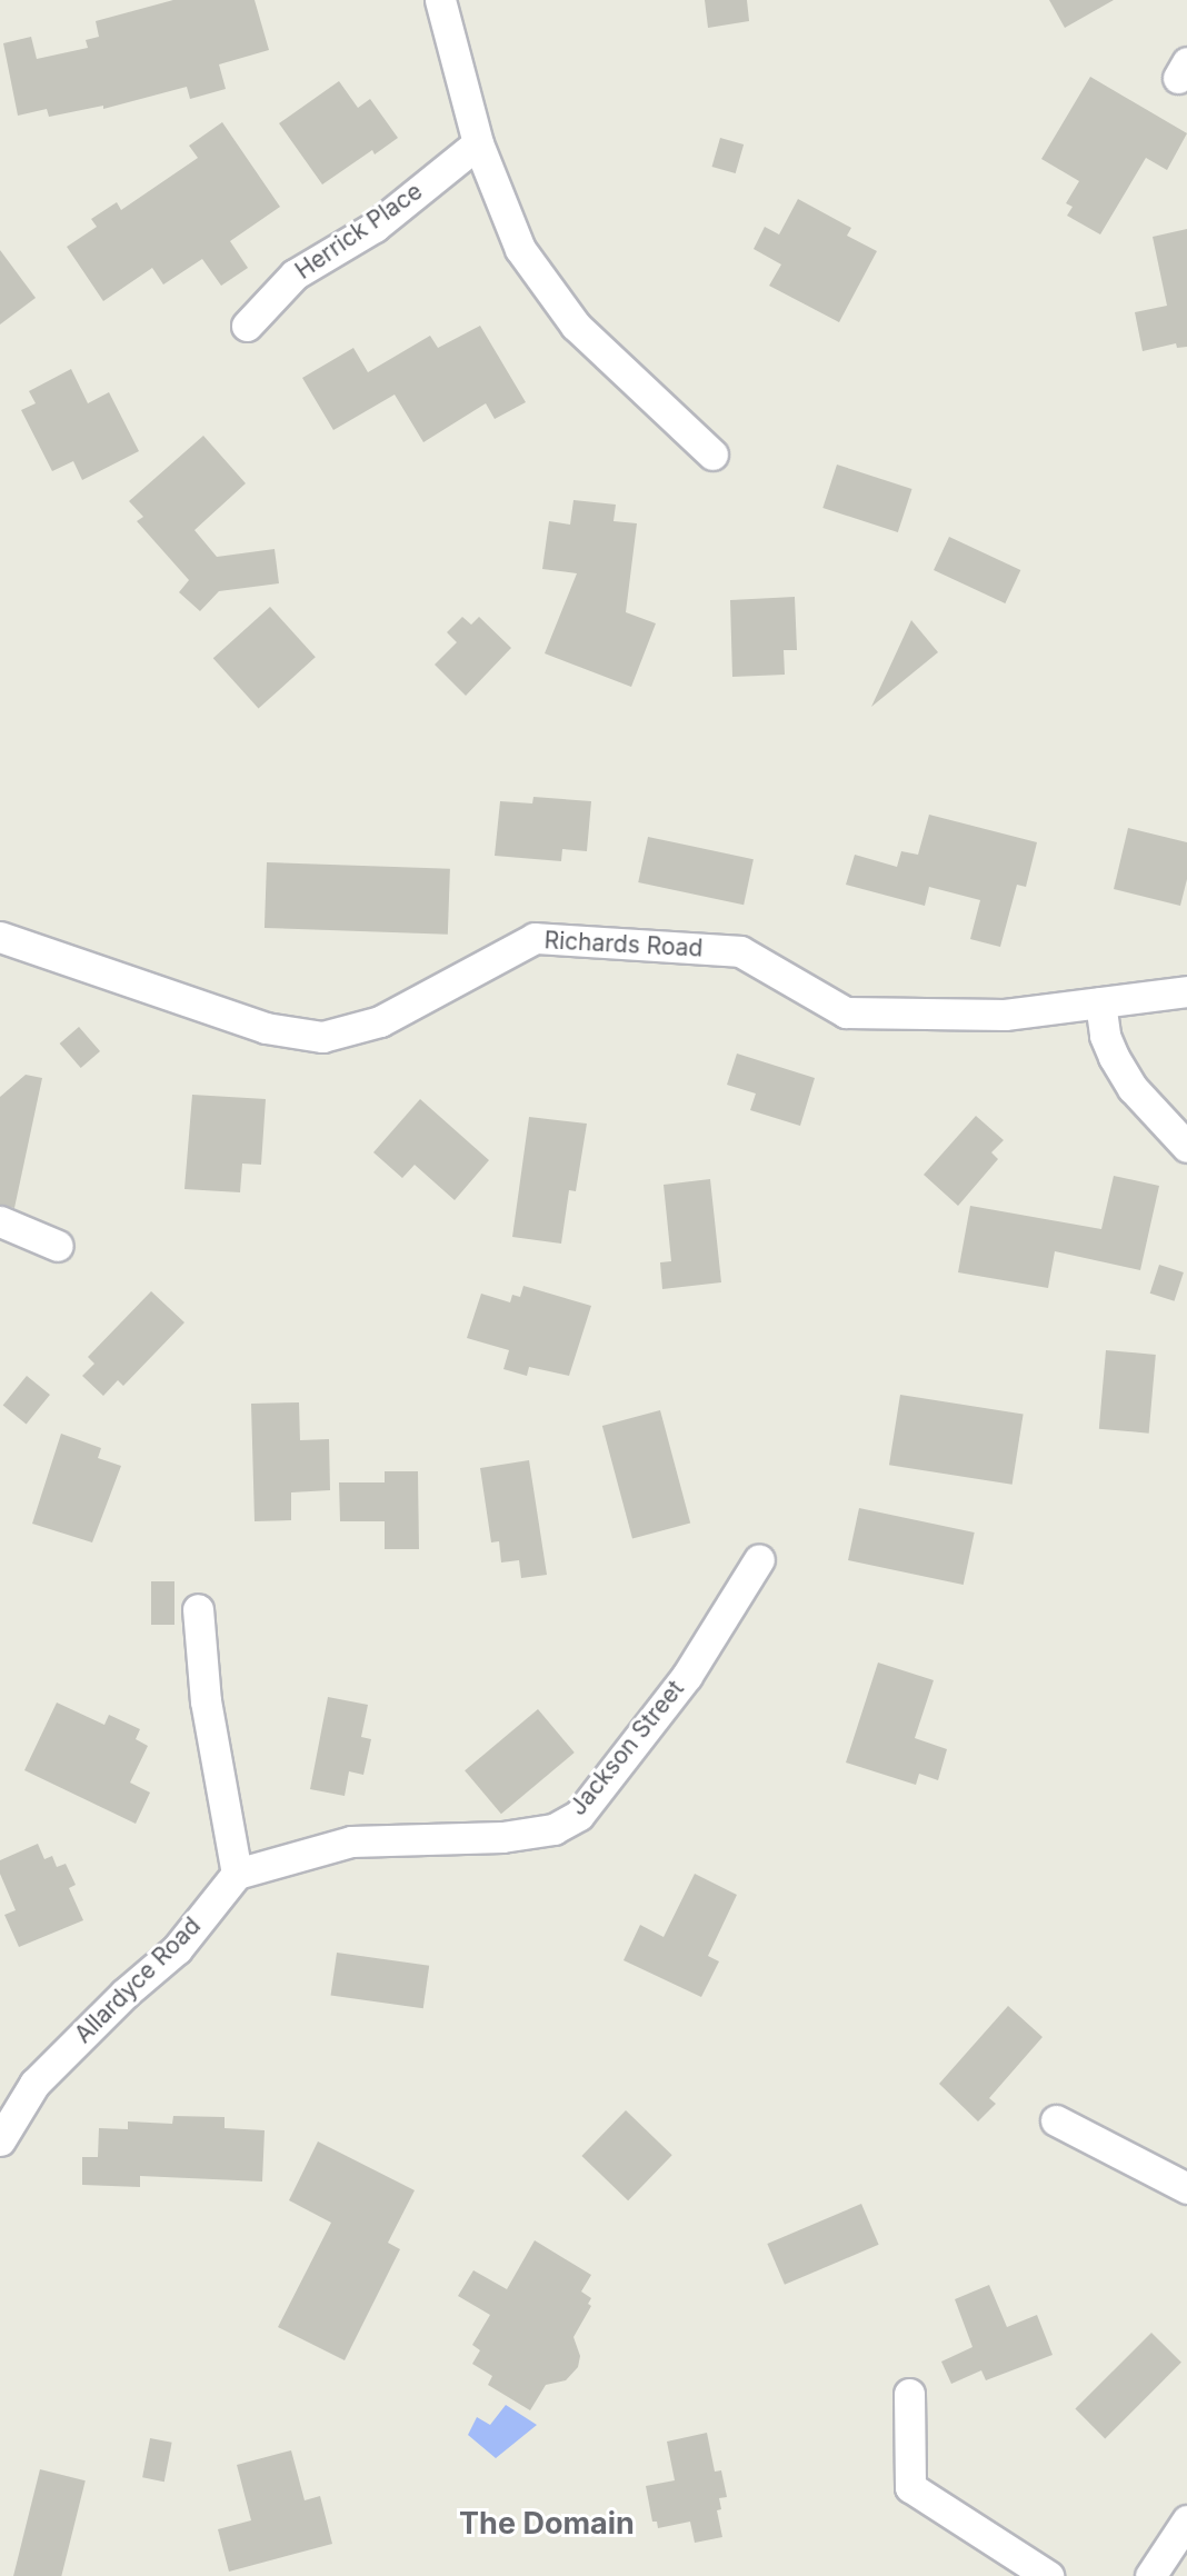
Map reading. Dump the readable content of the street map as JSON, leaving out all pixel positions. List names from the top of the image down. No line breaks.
{"streets":{"street":["Herrick Place","Richards Road","Jackson Street","Allardyce Road"]},"crossings":[["Jackson Street","Allardyce Road"]],"districts":["The Domain"]}
